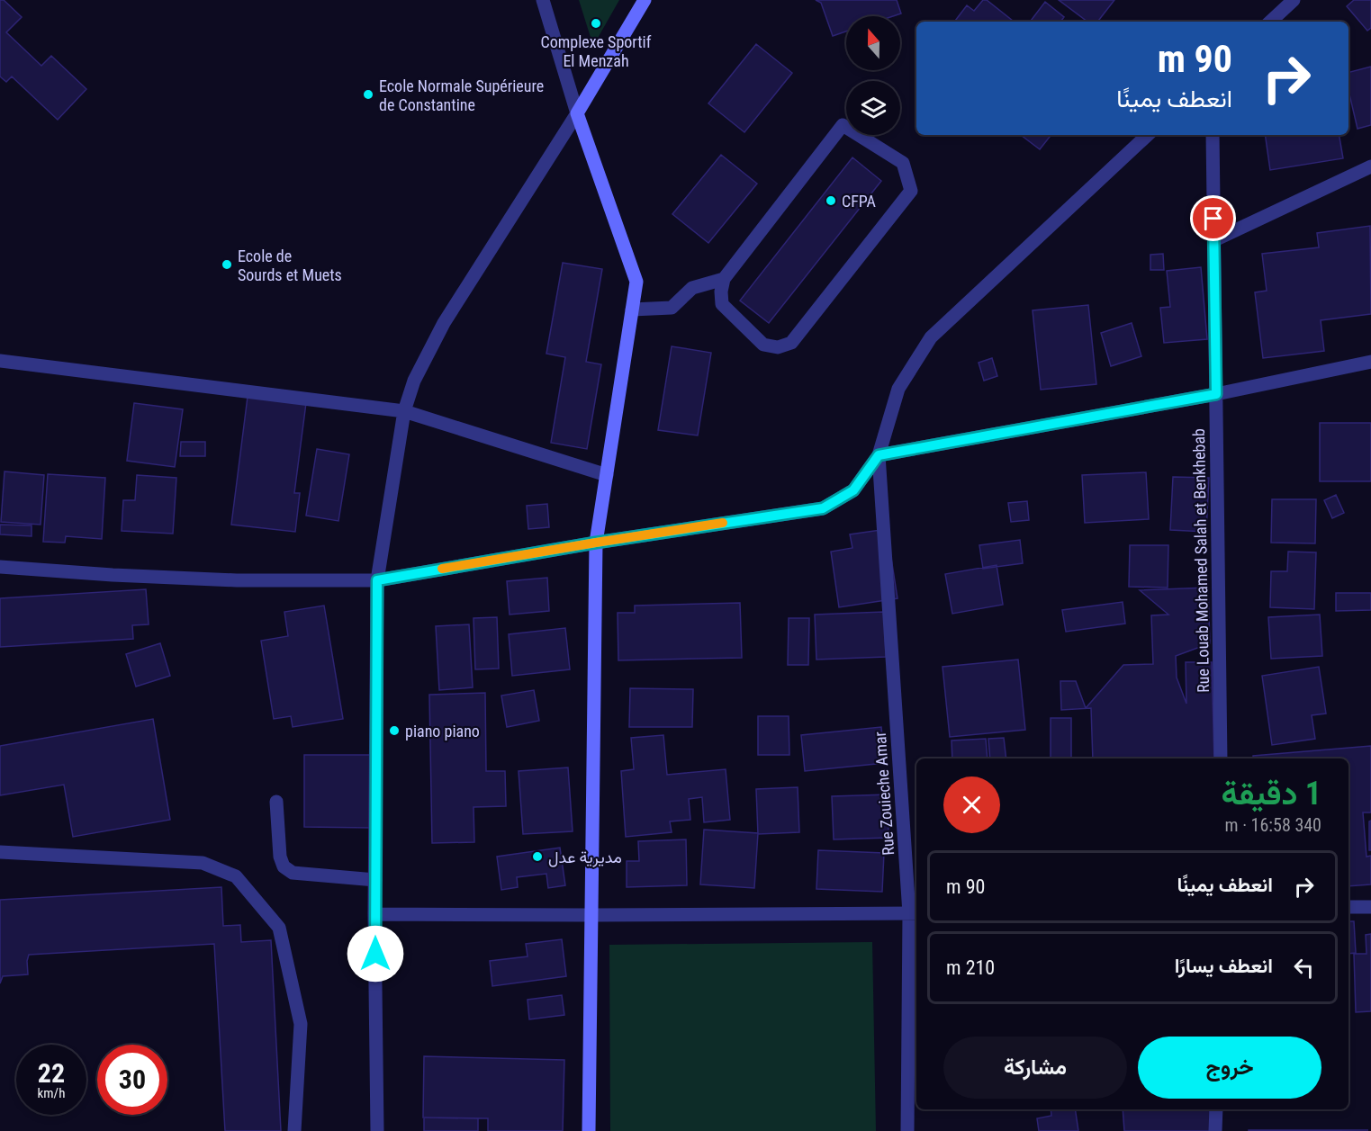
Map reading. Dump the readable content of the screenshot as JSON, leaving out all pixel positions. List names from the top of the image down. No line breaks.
{"streets":{"street":["Rue Louab Mohamed Salah et Benkhebab","Rue Zouieche Amar"]},"places":["Complexe Sportif El Menzah","Ecole Normale Supérieure de Constantine","CFPA","Ecole de Sourds et Muets","piano piano","مديرية عدل"],"north":"top","page":{"turn":["90 m","انعطف يمينًا"],"heading":["1 دقيقة","340 m · 16:58"],"list":[{"name":"انعطف يمينًا","value":"90 m"},{"name":"انعطف يسارًا","value":"210 m"}],"buttons":["خروج","مشاركة"],"speed":"22 km/h","limit":"30"}}
